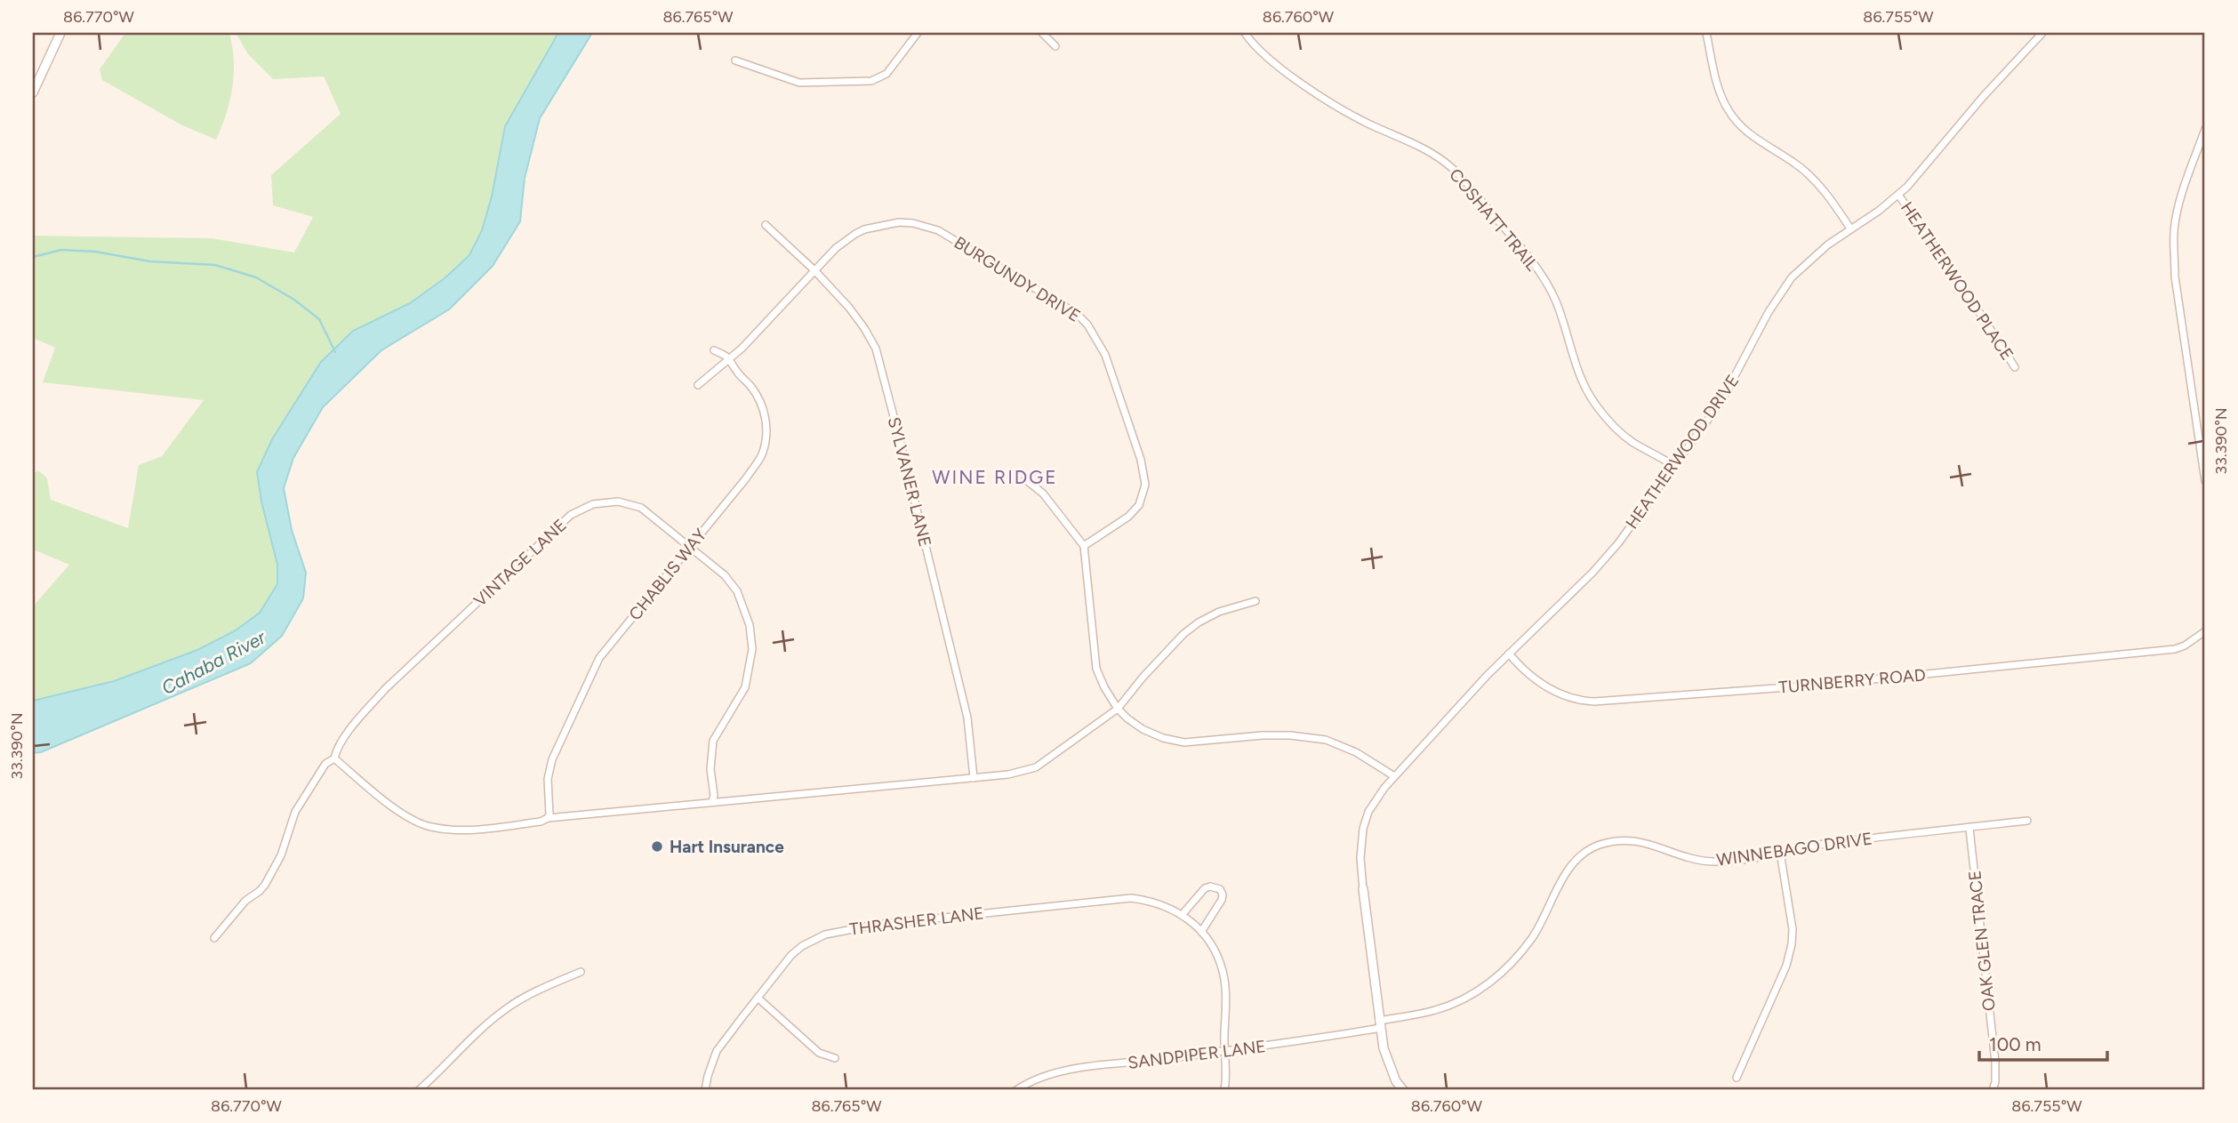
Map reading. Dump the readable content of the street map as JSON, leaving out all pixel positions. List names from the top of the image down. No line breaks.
{"streets":{"street":["COSHATT TRAIL","BURGUNDY DRIVE","HEATHERWOOD PLACE","HEATHERWOOD DRIVE","SYLVANER LANE","VINTAGE LANE","CHABLIS WAY","TURNBERRY ROAD","WINNEBAGO DRIVE","THRASHER LANE","OAK GLEN TRACE","SANDPIPER LANE"]},"crossings":[["COSHATT TRAIL","HEATHERWOOD DRIVE"],["BURGUNDY DRIVE","SYLVANER LANE"],["BURGUNDY DRIVE","CHABLIS WAY"],["HEATHERWOOD PLACE","HEATHERWOOD DRIVE"],["HEATHERWOOD DRIVE","TURNBERRY ROAD"],["VINTAGE LANE","CHABLIS WAY"],["WINNEBAGO DRIVE","OAK GLEN TRACE"],["WINNEBAGO DRIVE","SANDPIPER LANE"],["THRASHER LANE","SANDPIPER LANE"]],"districts":["WINE RIDGE"],"water":["Cahaba River"],"places":["Hart Insurance"],"scale_bar":"100 m","coordinates":["86.770°W","86.765°W","86.760°W","86.755°W","33.390°N"]}
